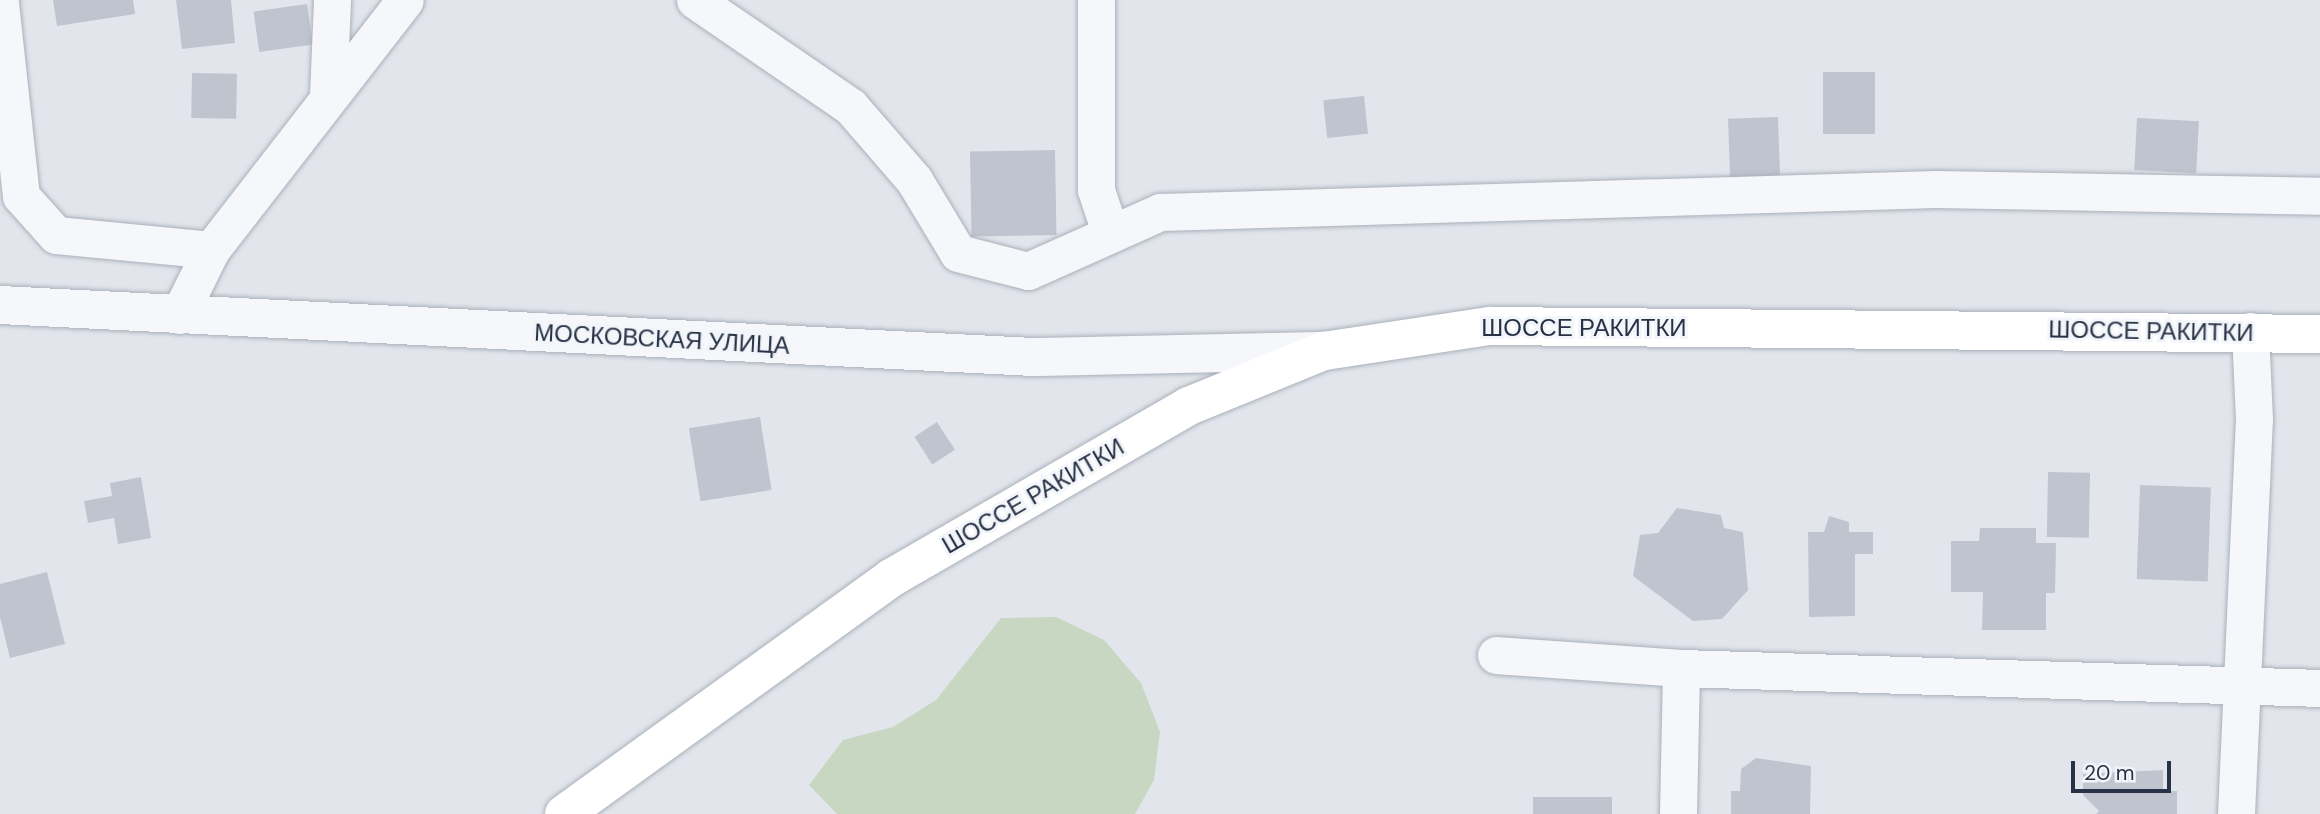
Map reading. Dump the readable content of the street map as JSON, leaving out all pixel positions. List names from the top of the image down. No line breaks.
{"streets":{"main road":["ШОССЕ РАКИТКИ"],"street":["МОСКОВСКАЯ УЛИЦА"]},"crossings":[["ШОССЕ РАКИТКИ","МОСКОВСКАЯ УЛИЦА"]],"scale_bar":"20 m"}
